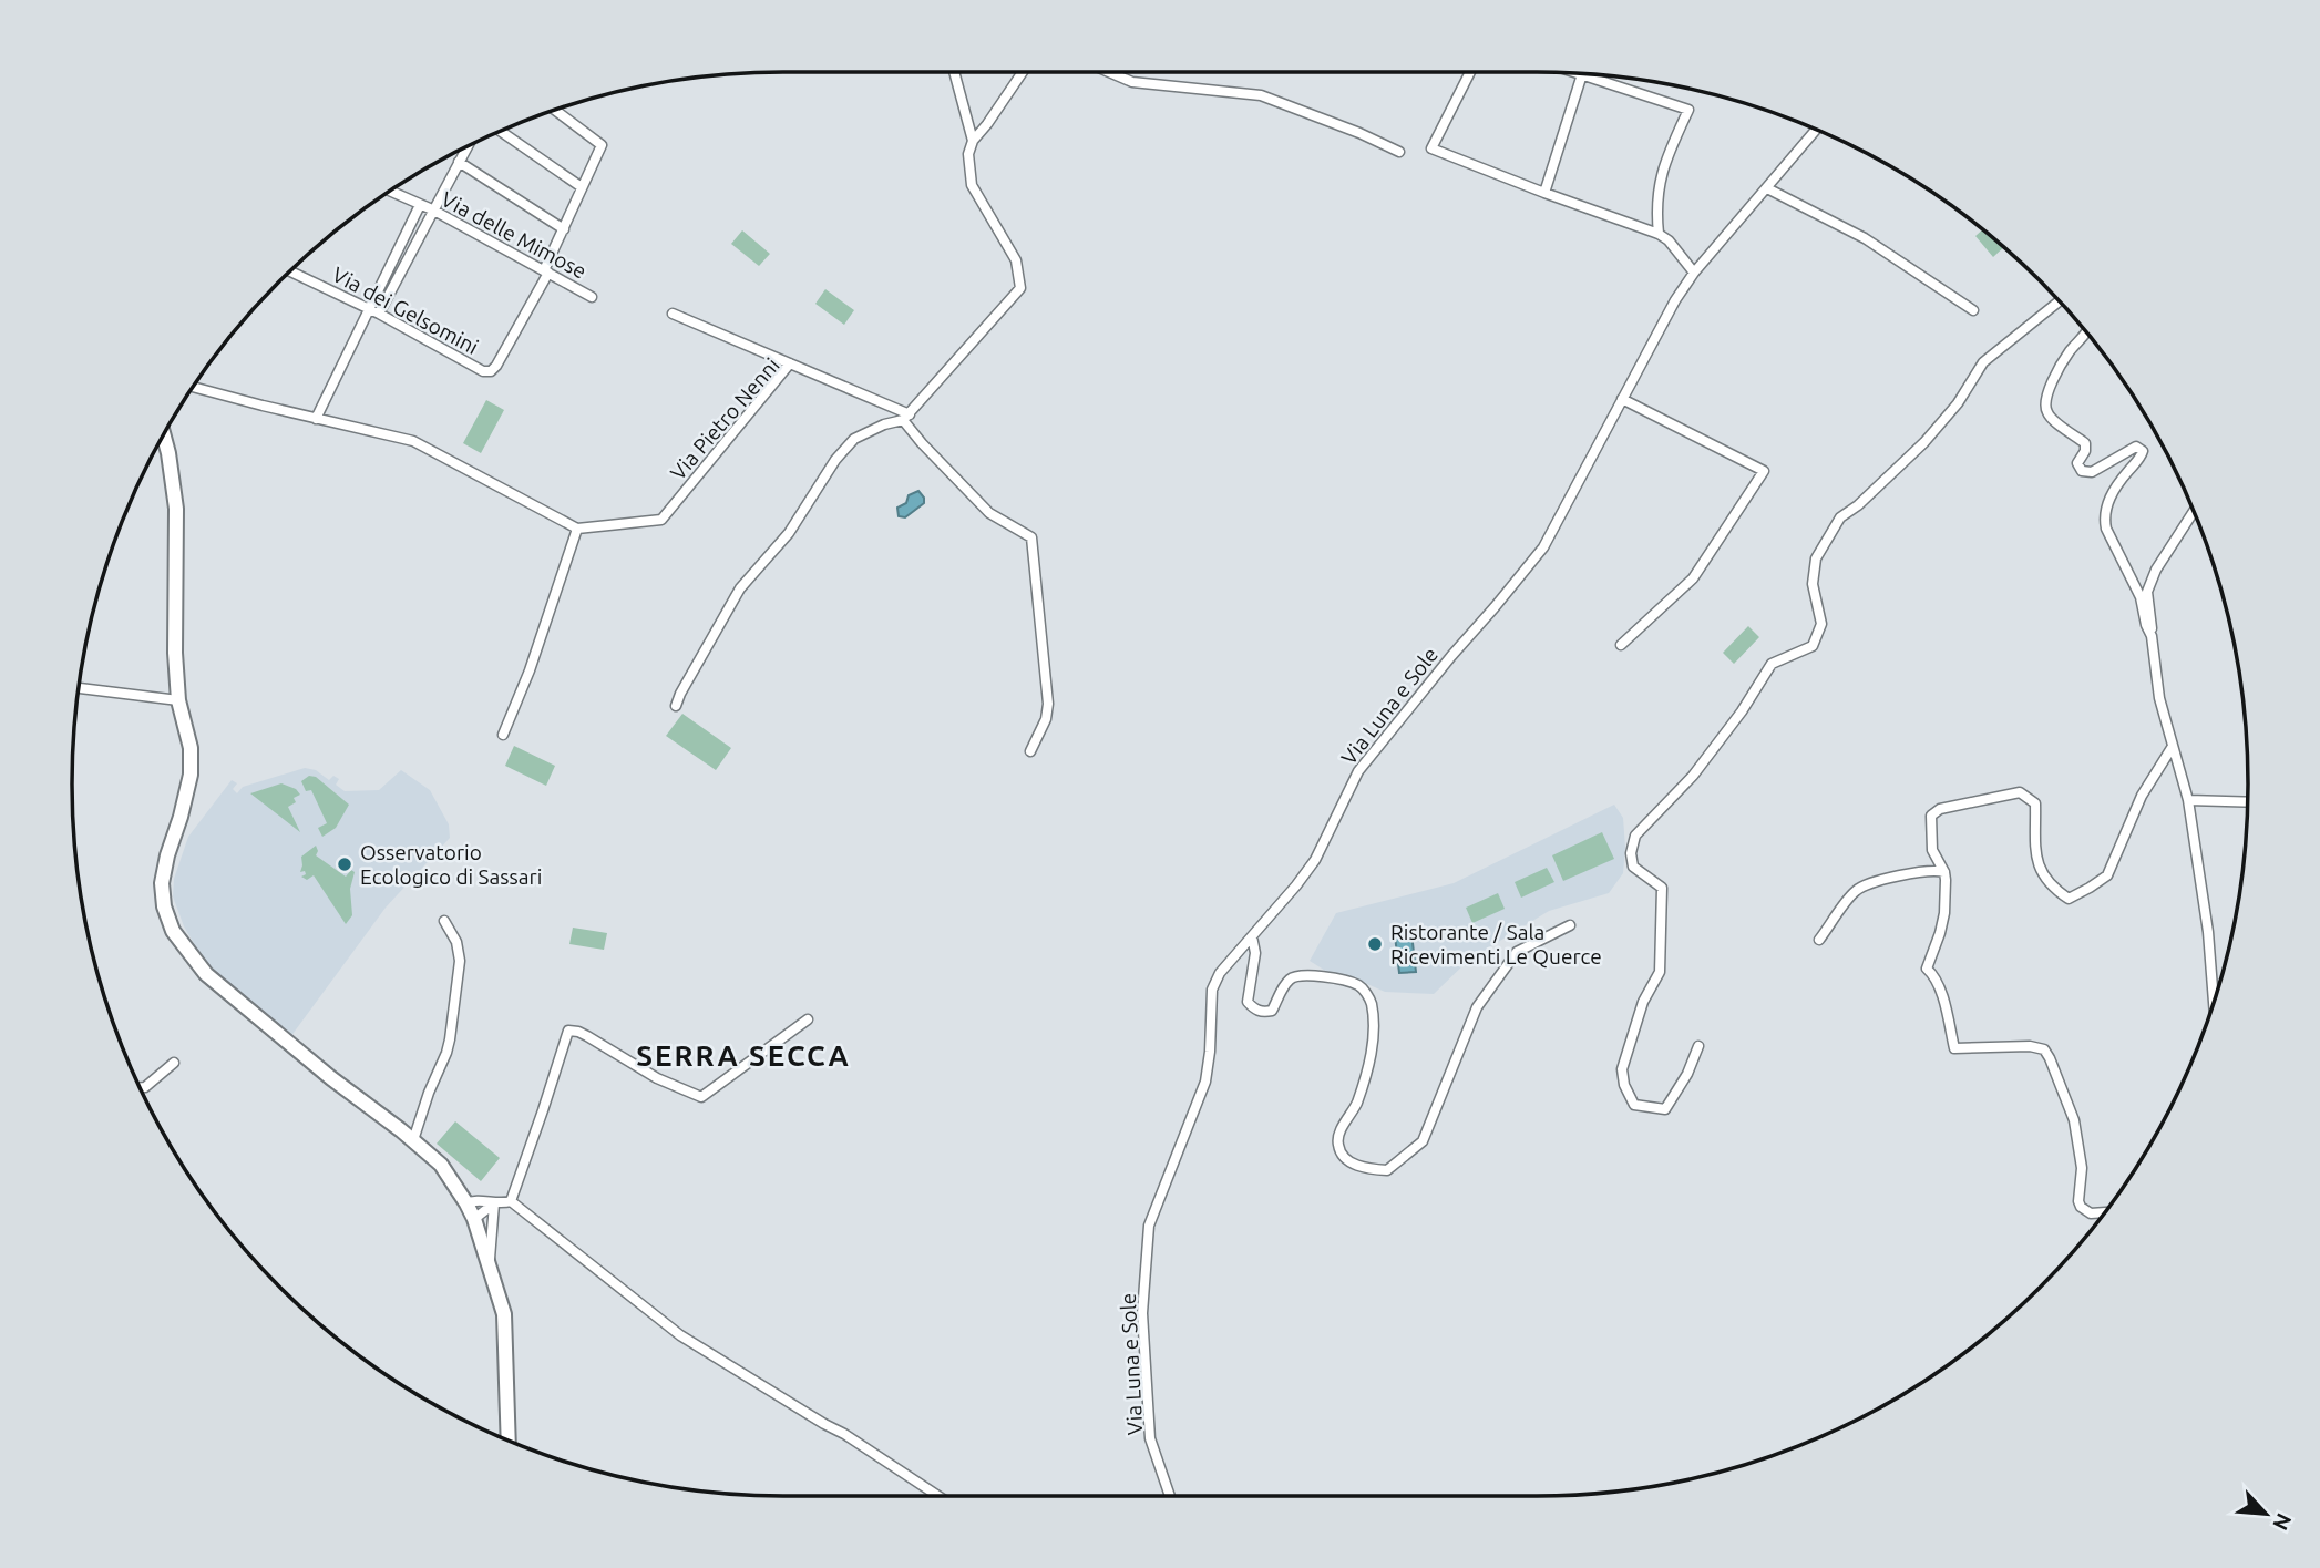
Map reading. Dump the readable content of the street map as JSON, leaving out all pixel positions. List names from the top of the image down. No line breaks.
{"streets":{"street":["Via delle Mimose","Via dei Gelsomini","Via Pietro Nenni","Via Luna e Sole"]},"crossings":[["Via delle Mimose","Via dei Gelsomini"]],"districts":["SERRA SECCA"],"places":["Osservatorio Ecologico di Sassari","Ristorante / Sala Ricevimenti Le Querce"],"north":"bottom right"}
